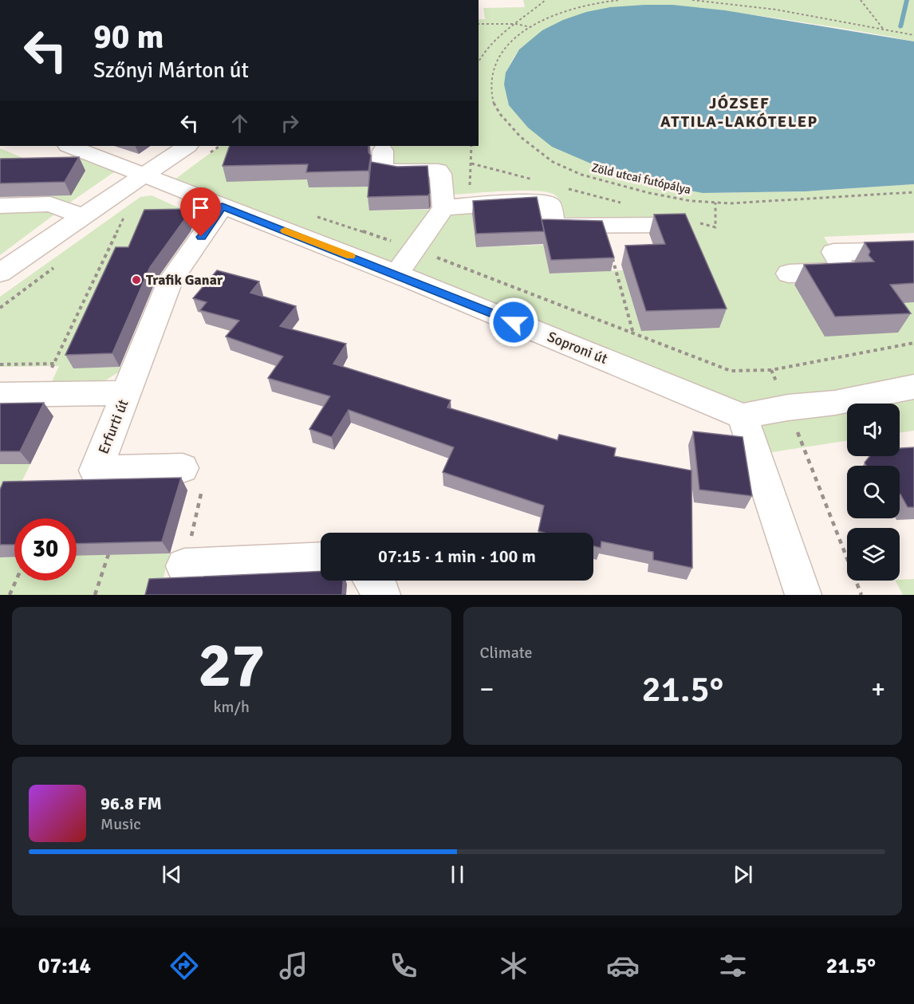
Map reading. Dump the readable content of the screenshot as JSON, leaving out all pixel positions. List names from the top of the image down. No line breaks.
{"streets":{"street":["Soproni út","Erfurti út"],"path":["Zöld utcai futópálya"]},"districts":["JÓZSEF ATTILA-LAKÓTELEP"],"places":["Trafik Ganar"],"page":{"turn":["90 m","Szőnyi Márton út"],"limit":"30","trip":"07:15 · 1 min · 100 m","tile":[["27","km/h"],"Climate"],"heat":["−","21.5°","+"],"song":["96.8 FM","Music"],"tabs":["07:14","21.5°"]}}
